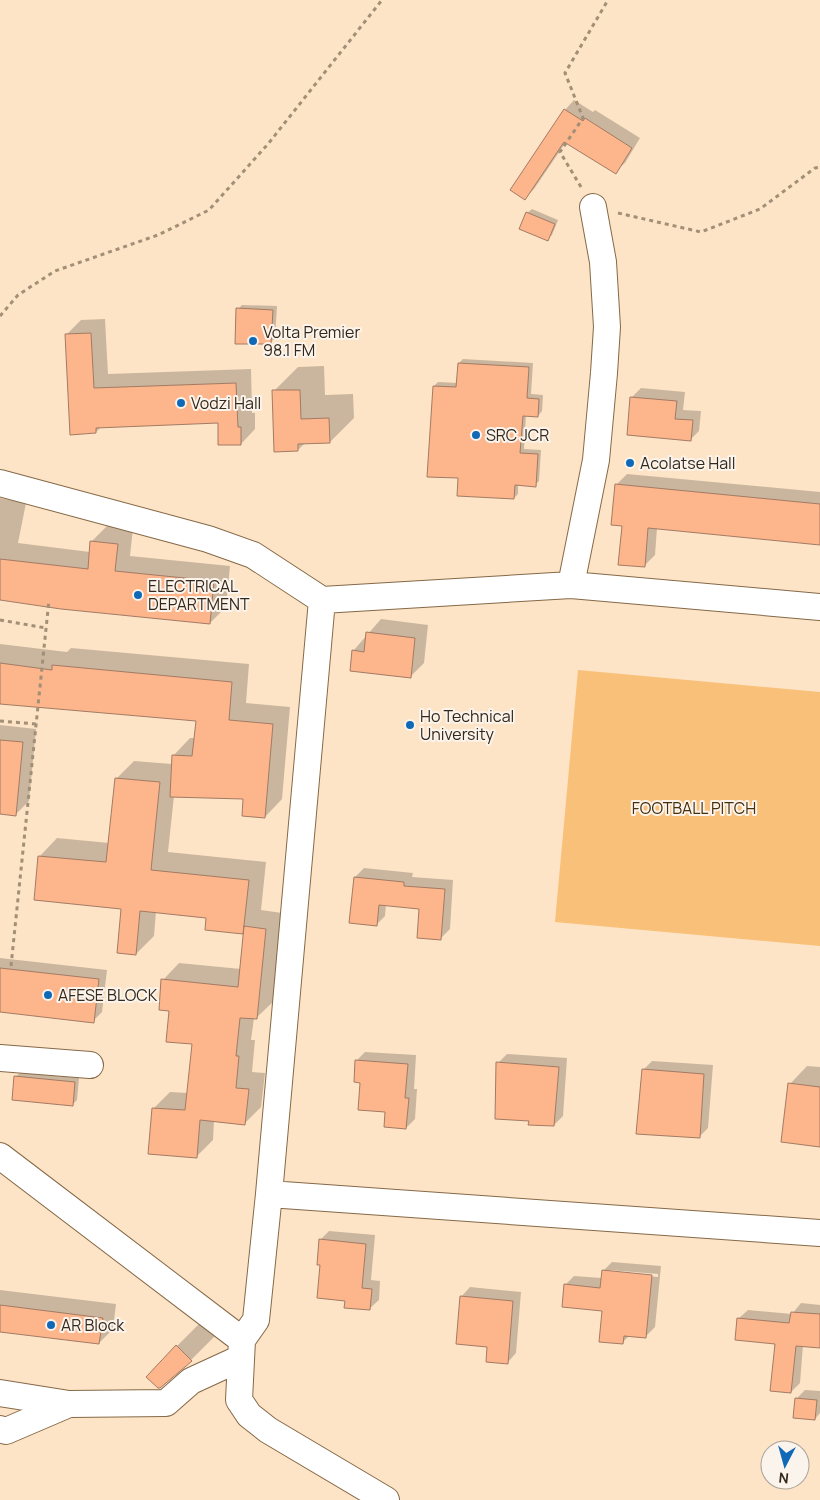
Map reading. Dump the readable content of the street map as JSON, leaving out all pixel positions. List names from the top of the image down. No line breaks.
{"parks":["FOOTBALL PITCH"],"places":["Volta Premier 98.1 FM","Vodzi Hall","SRC JCR","Acolatse Hall","ELECTRICAL DEPARTMENT","Ho Technical University","AFESE BLOCK","AR Block"],"north":"bottom"}
